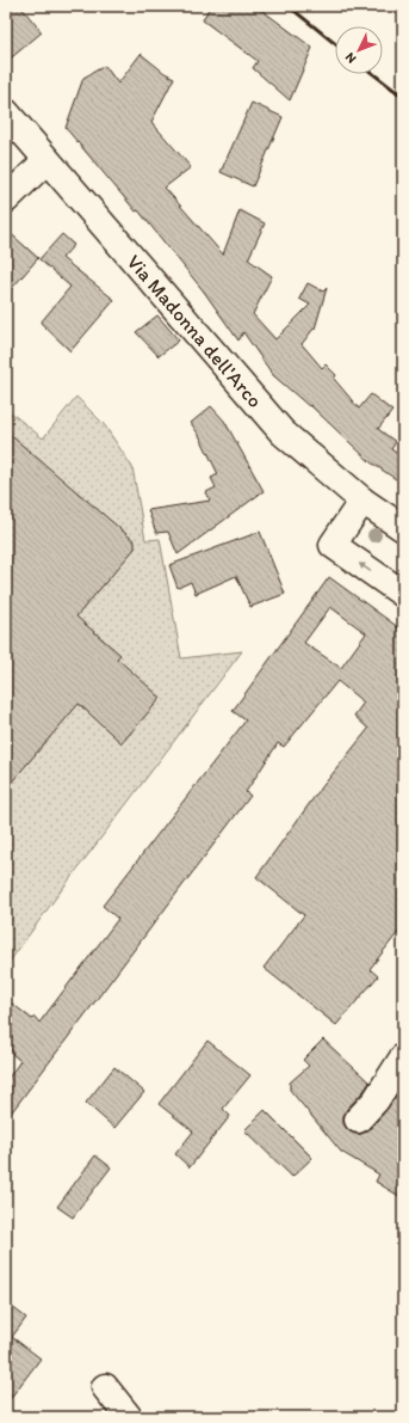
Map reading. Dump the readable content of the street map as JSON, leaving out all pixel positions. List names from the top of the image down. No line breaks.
{"streets":{"main road":["Via Madonna dell'Arco"]},"north":"bottom left"}
